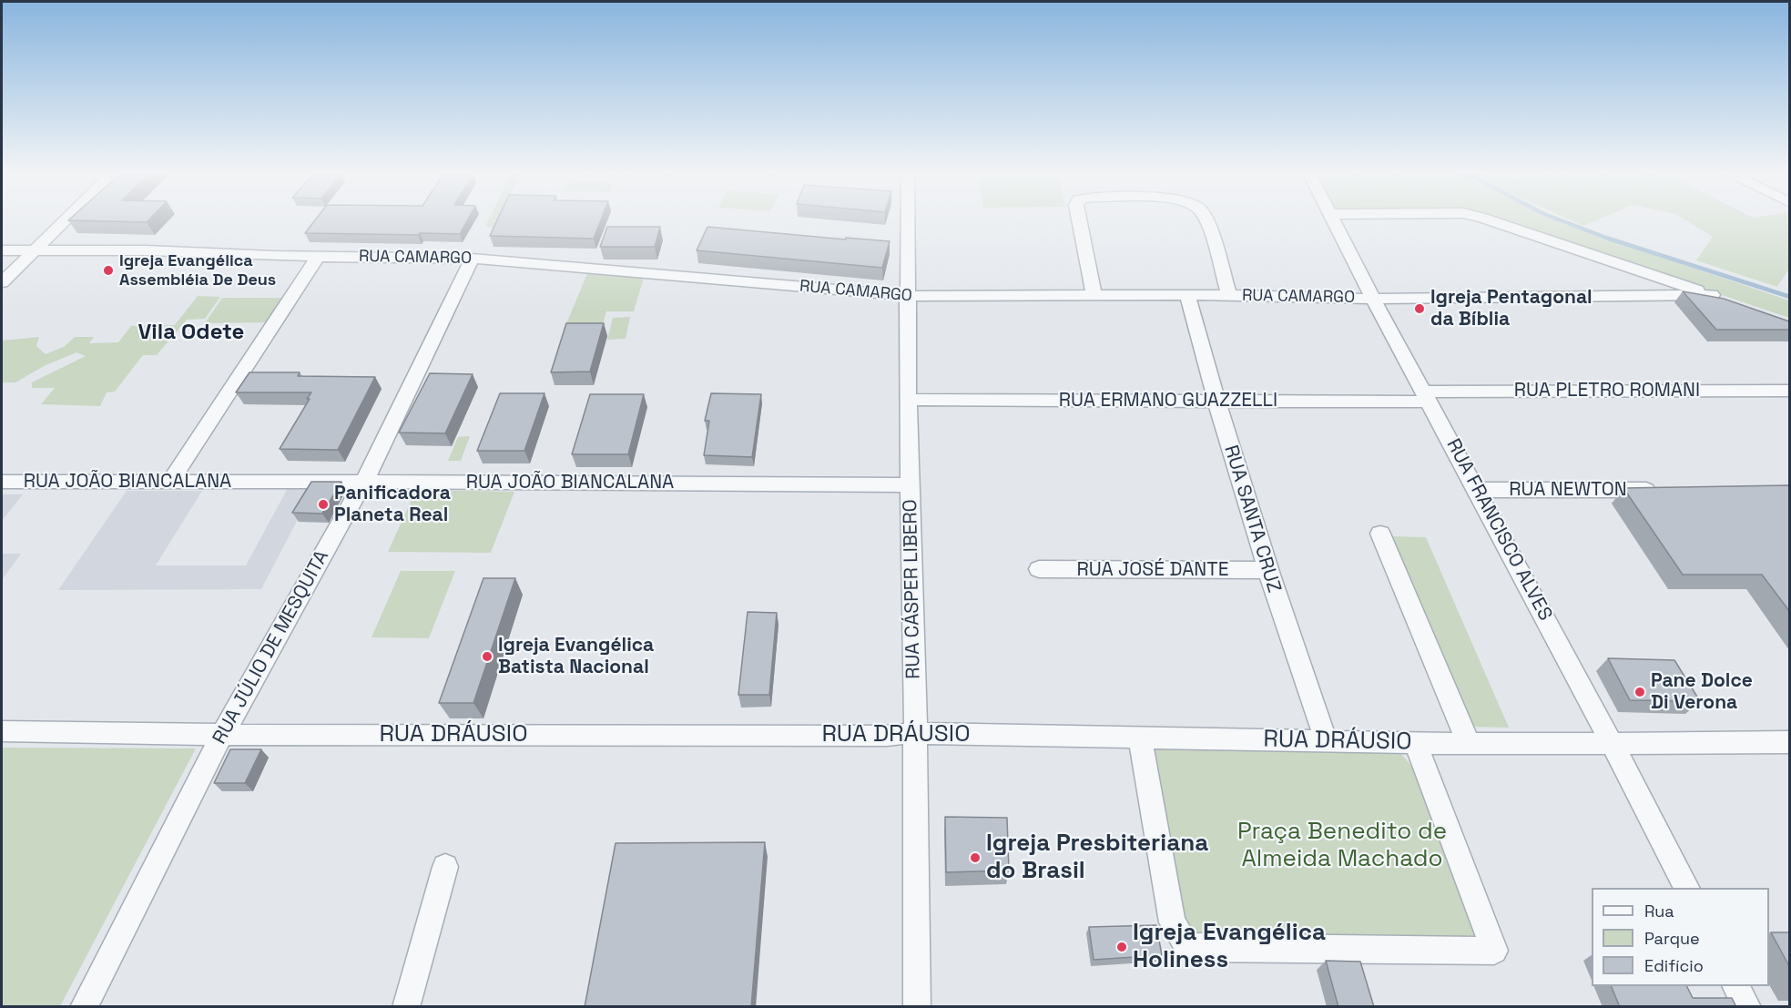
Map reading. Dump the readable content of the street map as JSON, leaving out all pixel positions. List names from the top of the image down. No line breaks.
{"streets":{"street":["RUA CAMARGO","RUA PLETRO ROMANI","RUA ERMANO GUAZZELLI","RUA JOÃO BIANCALANA","RUA NEWTON","RUA SANTA CRUZ","RUA FRANCISCO ALVES","RUA JOSÉ DANTE","RUA CÁSPER LIBERO","RUA JÚLIO DE MESQUITA","RUA DRÁUSIO"]},"crossings":[["RUA CAMARGO","RUA SANTA CRUZ"],["RUA CAMARGO","RUA FRANCISCO ALVES"],["RUA CAMARGO","RUA CÁSPER LIBERO"],["RUA CAMARGO","RUA JÚLIO DE MESQUITA"],["RUA PLETRO ROMANI","RUA ERMANO GUAZZELLI"],["RUA PLETRO ROMANI","RUA FRANCISCO ALVES"],["RUA ERMANO GUAZZELLI","RUA SANTA CRUZ"],["RUA ERMANO GUAZZELLI","RUA FRANCISCO ALVES"],["RUA ERMANO GUAZZELLI","RUA CÁSPER LIBERO"],["RUA JOÃO BIANCALANA","RUA CÁSPER LIBERO"],["RUA JOÃO BIANCALANA","RUA JÚLIO DE MESQUITA"],["RUA NEWTON","RUA FRANCISCO ALVES"],["RUA SANTA CRUZ","RUA JOSÉ DANTE"],["RUA SANTA CRUZ","RUA DRÁUSIO"],["RUA FRANCISCO ALVES","RUA DRÁUSIO"],["RUA CÁSPER LIBERO","RUA DRÁUSIO"],["RUA JÚLIO DE MESQUITA","RUA DRÁUSIO"]],"districts":["Vila Odete"],"parks":["Praça Benedito de Almeida Machado"],"places":["Igreja Evangélica Assembléia De Deus","Igreja Pentagonal da Bíblia","Panificadora Planeta Real","Igreja Evangélica Batista Nacional","Pane Dolce Di Verona","Igreja Presbiteriana do Brasil","Igreja Evangélica Holiness"],"legend":["Rua","Parque","Edifício"]}
